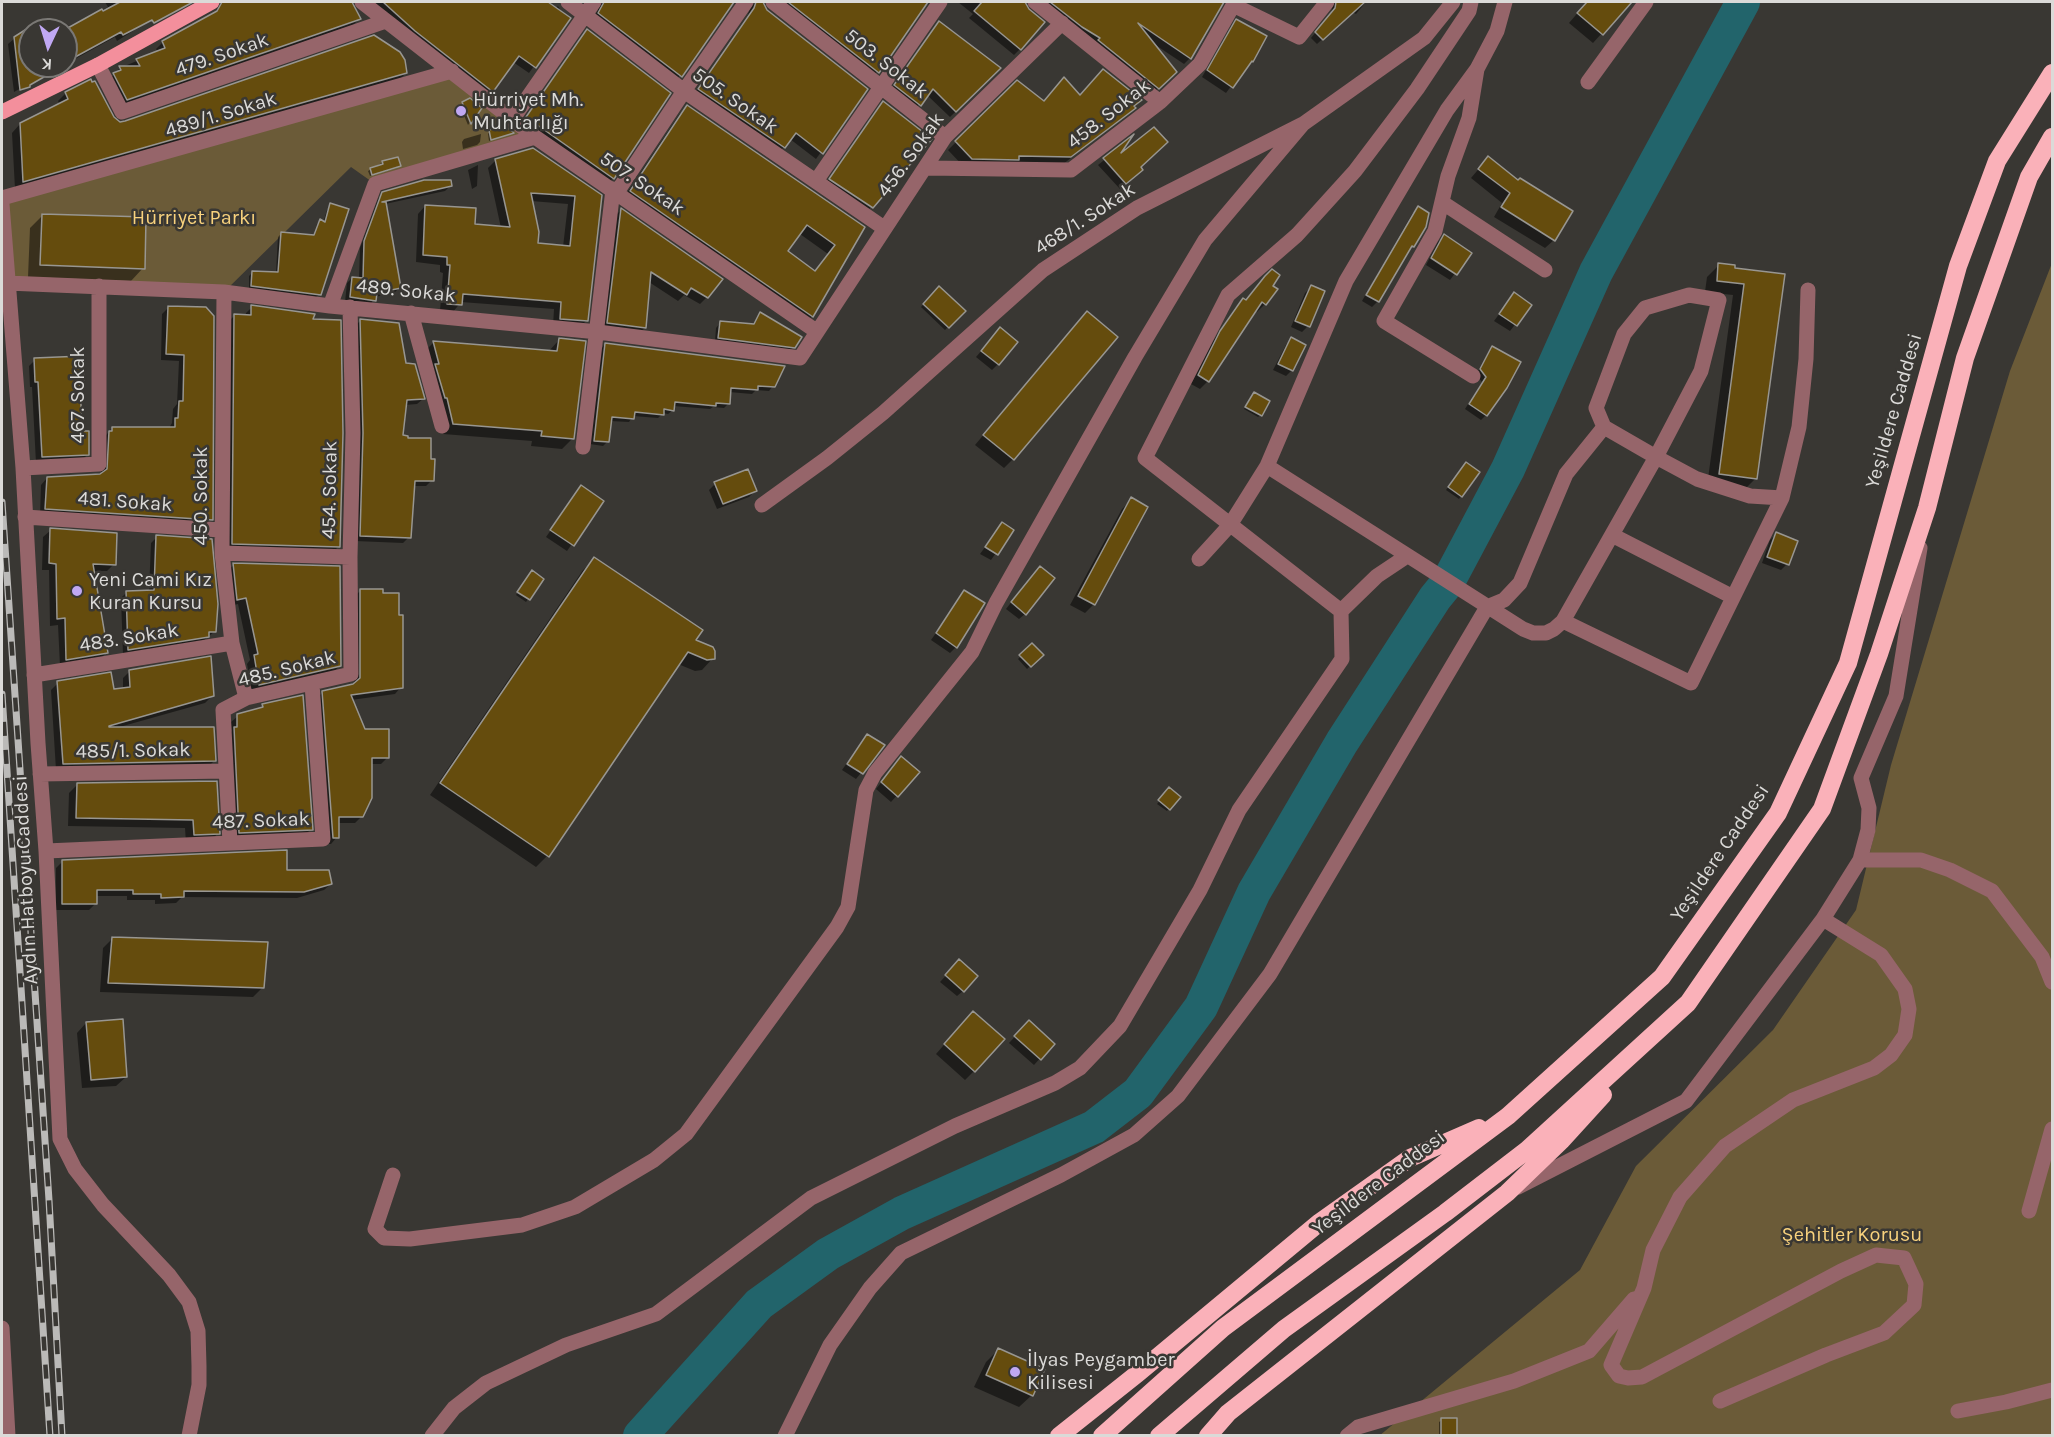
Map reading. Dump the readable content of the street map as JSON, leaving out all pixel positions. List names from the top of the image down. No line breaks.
{"streets":{"highway":["Yeşildere Caddesi"],"street":["479. Sokak","503. Sokak","505. Sokak","458. Sokak","489/1. Sokak","456. Sokak","507. Sokak","468/1. Sokak","489. Sokak","467. Sokak","454. Sokak","450. Sokak","481. Sokak","483. Sokak","485. Sokak","485/1. Sokak","487. Sokak","Aydın Hatboyu Caddesi"]},"crossings":[["479. Sokak","507. Sokak"],["503. Sokak","456. Sokak"],["505. Sokak","456. Sokak"],["458. Sokak","456. Sokak"],["489/1. Sokak","507. Sokak"],["456. Sokak","507. Sokak"],["456. Sokak","489. Sokak"],["489. Sokak","467. Sokak"],["489. Sokak","454. Sokak"],["489. Sokak","450. Sokak"],["489. Sokak","Aydın Hatboyu Caddesi"],["467. Sokak","Aydın Hatboyu Caddesi"],["454. Sokak","485. Sokak"],["450. Sokak","481. Sokak"],["450. Sokak","483. Sokak"],["450. Sokak","485. Sokak"],["481. Sokak","Aydın Hatboyu Caddesi"],["483. Sokak","Aydın Hatboyu Caddesi"],["485. Sokak","485/1. Sokak"],["485. Sokak","487. Sokak"],["485/1. Sokak","Aydın Hatboyu Caddesi"],["487. Sokak","Aydın Hatboyu Caddesi"]],"parks":["Hürriyet Parkı","Şehitler Korusu"],"places":["Hürriyet Mh. Muhtarlığı","Yeni Cami Kız Kuran Kursu","İlyas Peygamber Kilisesi"],"north":"bottom"}
